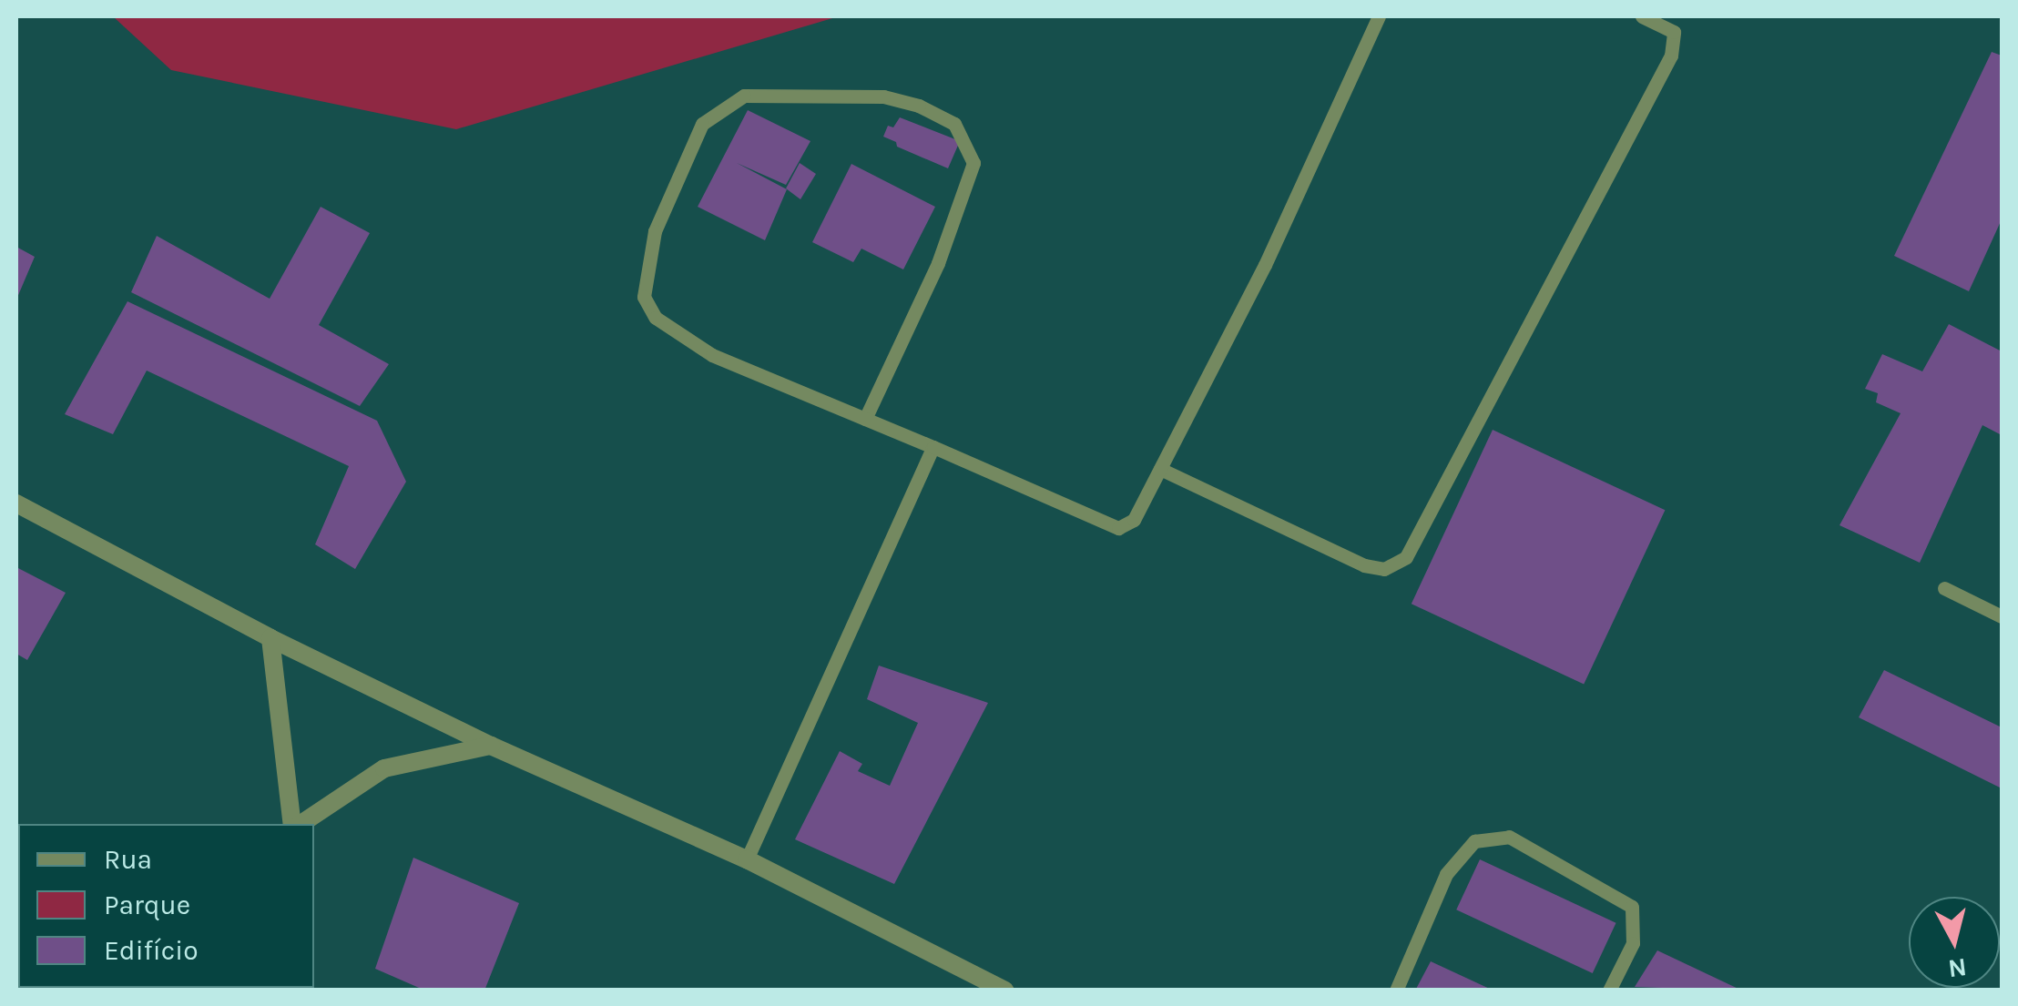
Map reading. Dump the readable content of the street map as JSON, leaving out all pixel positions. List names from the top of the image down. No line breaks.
{"legend":["Rua","Parque","Edifício"],"north":"bottom"}
